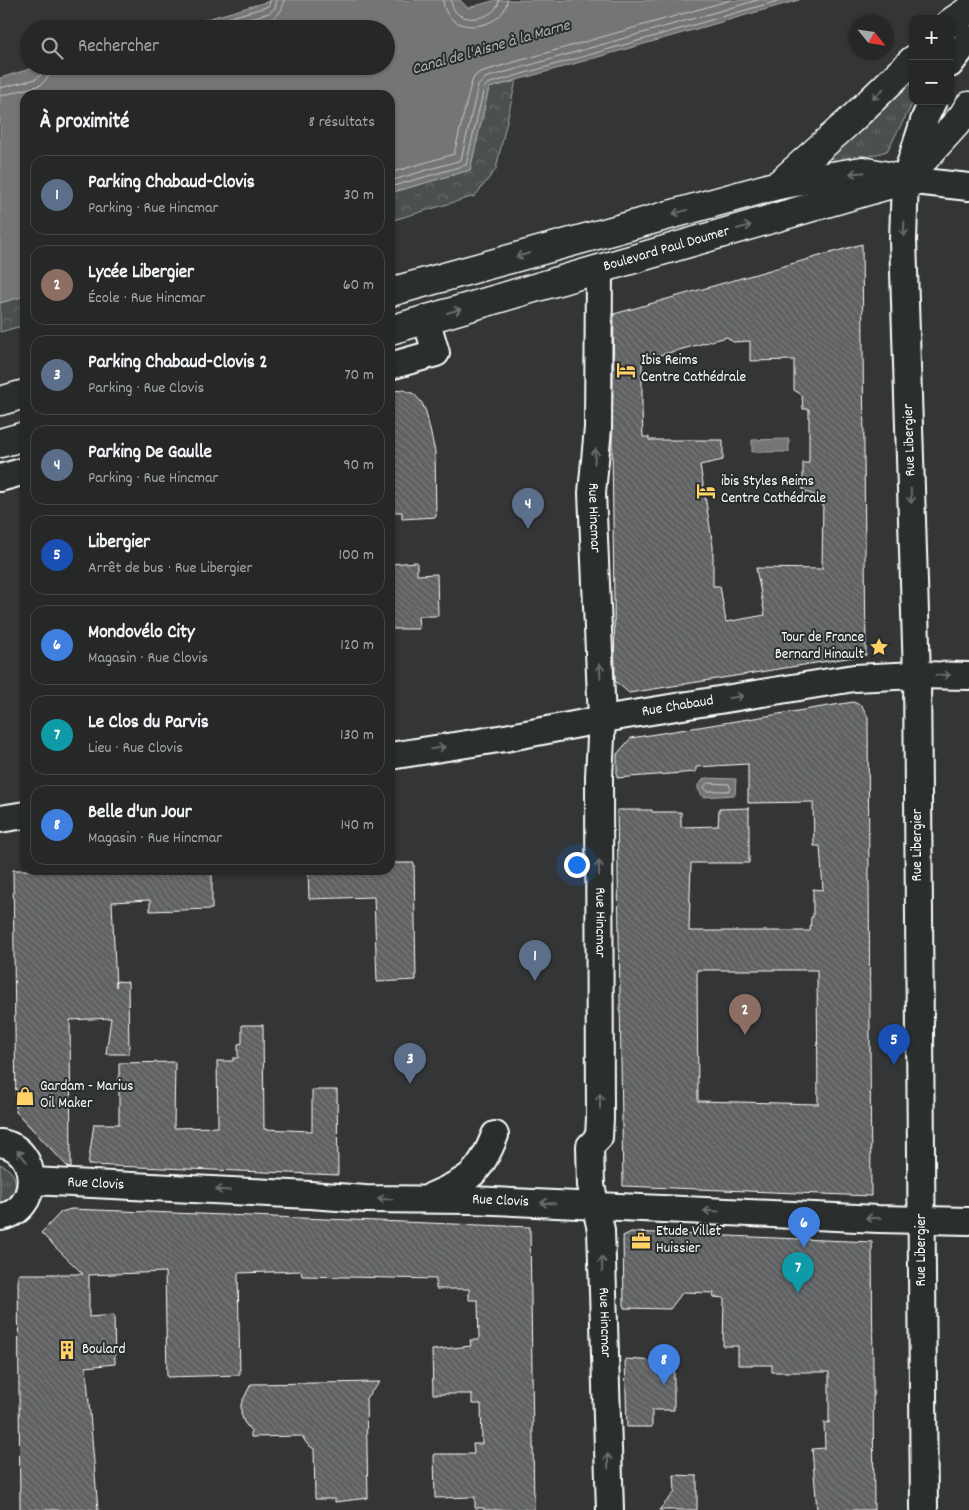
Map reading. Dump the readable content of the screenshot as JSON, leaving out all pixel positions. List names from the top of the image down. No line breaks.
{"streets":{"main road":["Boulevard Paul Doumer"],"street":["Rue Libergier","Rue Hincmar","Rue Chabaud","Rue Clovis"]},"crossings":[["Boulevard Paul Doumer","Rue Libergier"],["Boulevard Paul Doumer","Rue Hincmar"],["Rue Libergier","Rue Chabaud"],["Rue Libergier","Rue Clovis"],["Rue Hincmar","Rue Chabaud"],["Rue Hincmar","Rue Clovis"]],"one_way":["Rue Libergier","Rue Hincmar","Rue Chabaud","Rue Clovis"],"water":["Canal de l'Aisne à la Marne"],"places":{"hotel":["Ibis Reims Centre Cathédrale","ibis Styles Reims Centre Cathédrale"],"place":["Tour de France Bernard Hinault"],"shop":["Gardam - Marius Oil Maker"],"office":["Etude Villet Huissier"],"building":["Boulard"]},"north":"bottom right","page":{"map_buttons":["+","−"],"search":"Rechercher","heading":["À proximité","8 résultats"],"list":[{"mark":"1","name":"Parking Chabaud-Clovis","note":"Parking · Rue Hincmar","value":"30 m"},{"mark":"2","name":"Lycée Libergier","note":"École · Rue Hincmar","value":"60 m"},{"mark":"3","name":"Parking Chabaud-Clovis 2","note":"Parking · Rue Clovis","value":"70 m"},{"mark":"4","name":"Parking De Gaulle","note":"Parking · Rue Hincmar","value":"90 m"},{"mark":"5","name":"Libergier","note":"Arrêt de bus · Rue Libergier","value":"100 m"},{"mark":"6","name":"Mondovélo City","note":"Magasin · Rue Clovis","value":"120 m"},{"mark":"7","name":"Le Clos du Parvis","note":"Lieu · Rue Clovis","value":"130 m"},{"mark":"8","name":"Belle d'un Jour","note":"Magasin · Rue Hincmar","value":"140 m"}],"pins":["4","1","2","5","3","6","7","8"]}}
